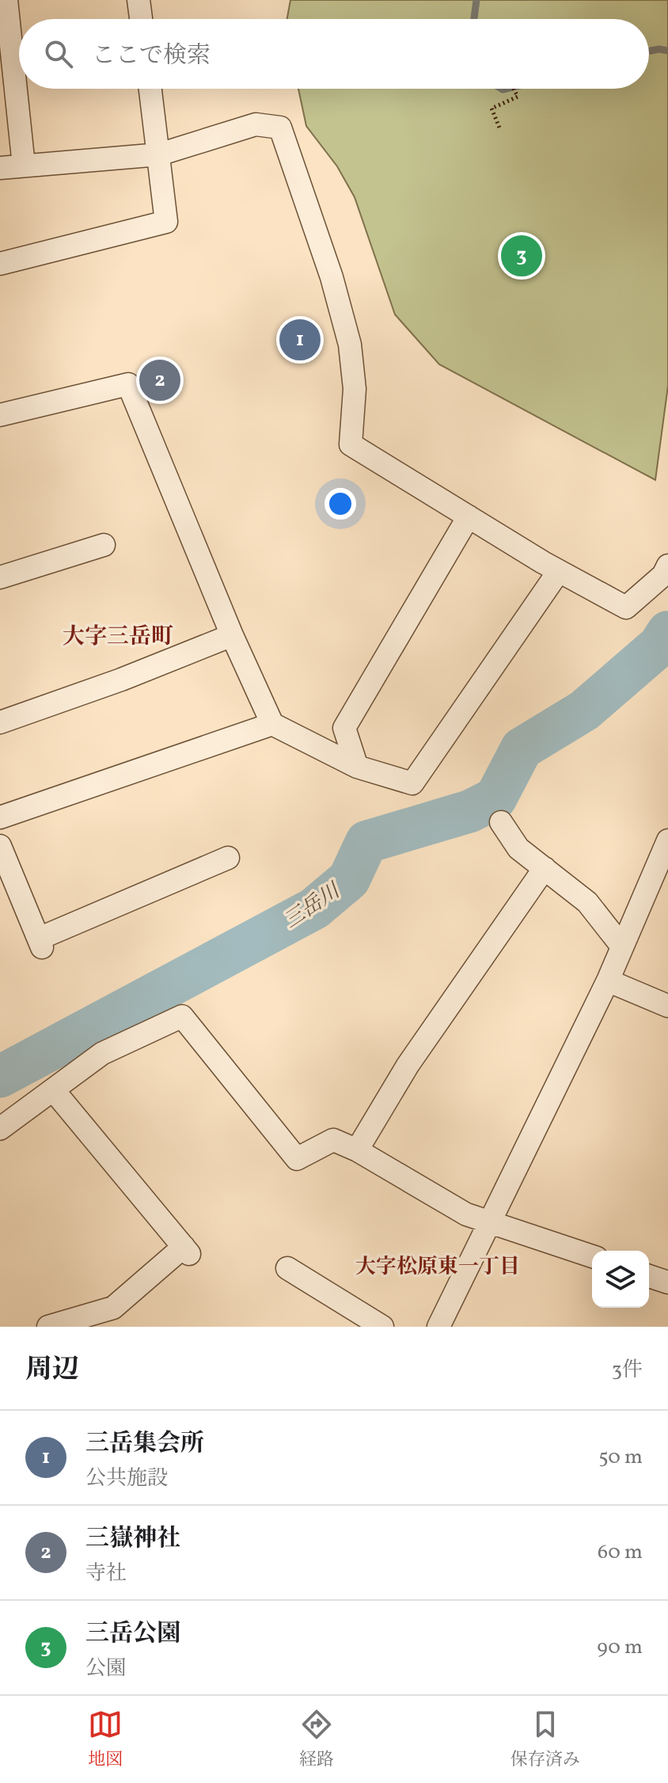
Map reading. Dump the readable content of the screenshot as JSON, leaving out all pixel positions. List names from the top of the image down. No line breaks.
{"districts":["大字三岳町","大字松原東一丁目"],"water":["三岳川"],"page":{"search":"ここで検索","pins":["3","1","2"],"heading":["周辺","3件"],"list":[{"mark":"1","name":"三岳集会所","note":"公共施設","value":"50 m"},{"mark":"2","name":"三嶽神社","note":"寺社","value":"60 m"},{"mark":"3","name":"三岳公園","note":"公園","value":"90 m"}],"nav":["地図","経路","保存済み"]}}
